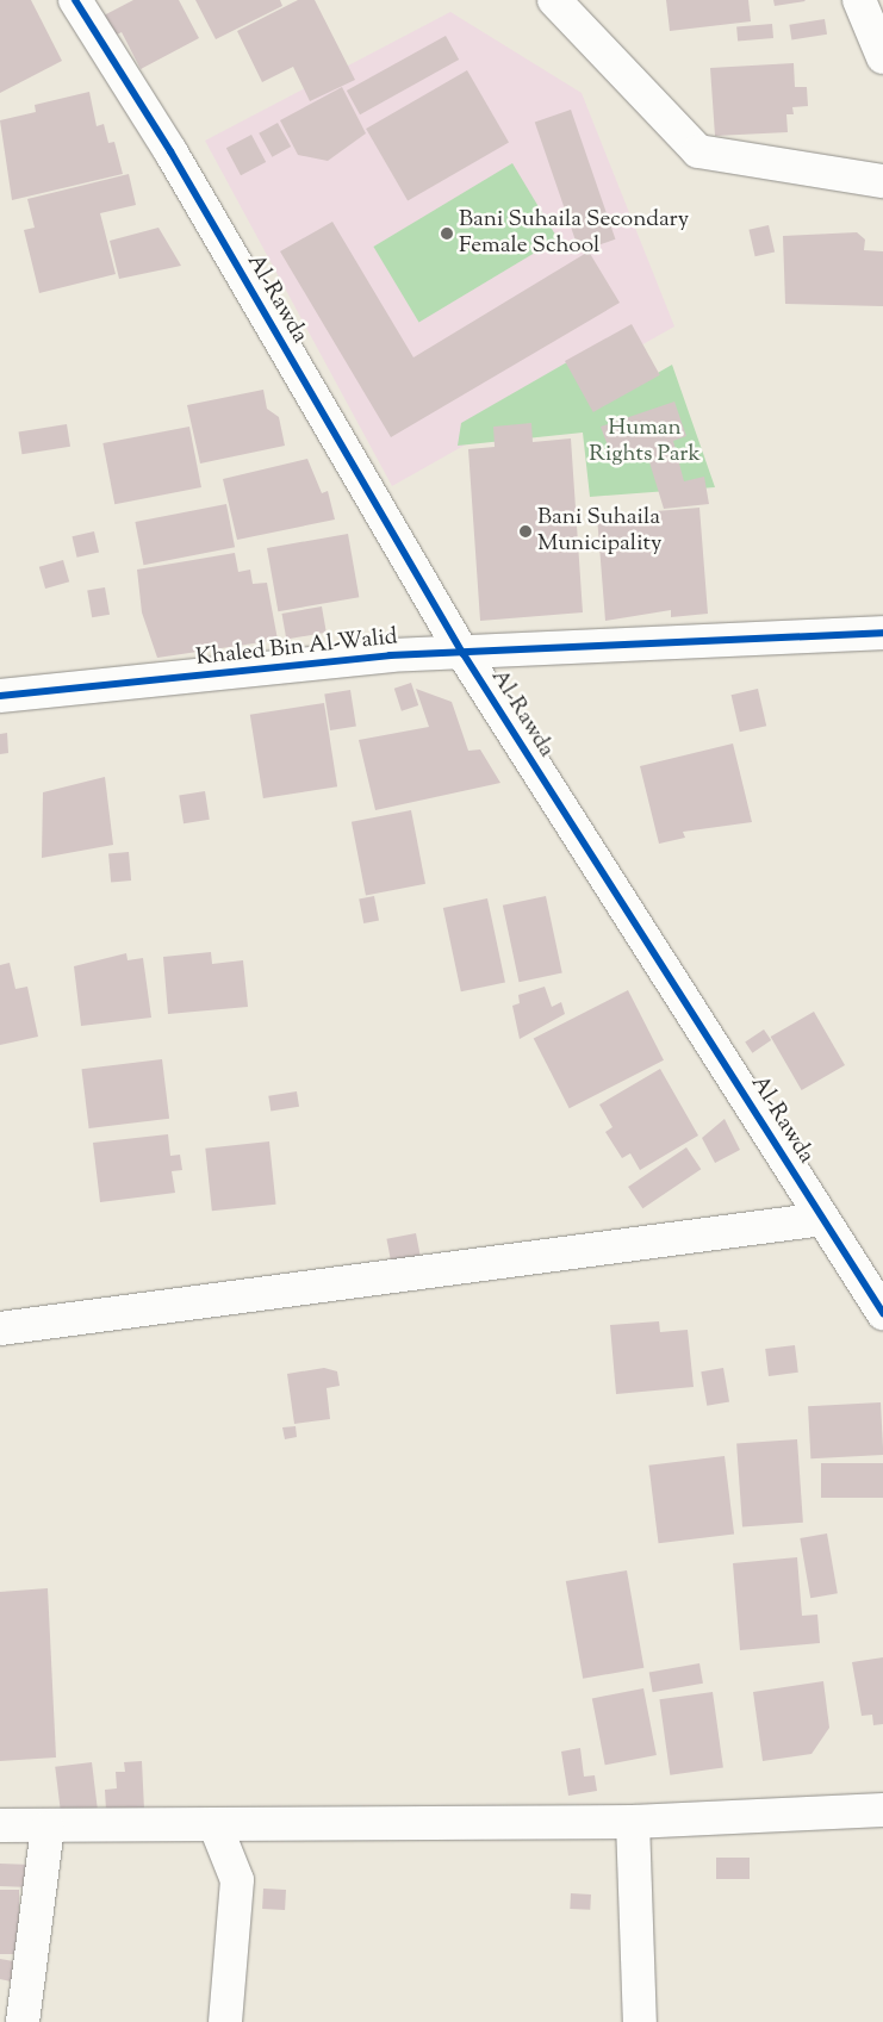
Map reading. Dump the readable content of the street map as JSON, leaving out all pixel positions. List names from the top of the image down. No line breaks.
{"streets":{"street":["Al-Rawda","Khaled Bin Al-Walid"]},"crossings":[["Al-Rawda","Khaled Bin Al-Walid"]],"parks":["Human Rights Park"],"places":["Bani Suhaila Secondary Female School","Bani Suhaila Municipality"]}
